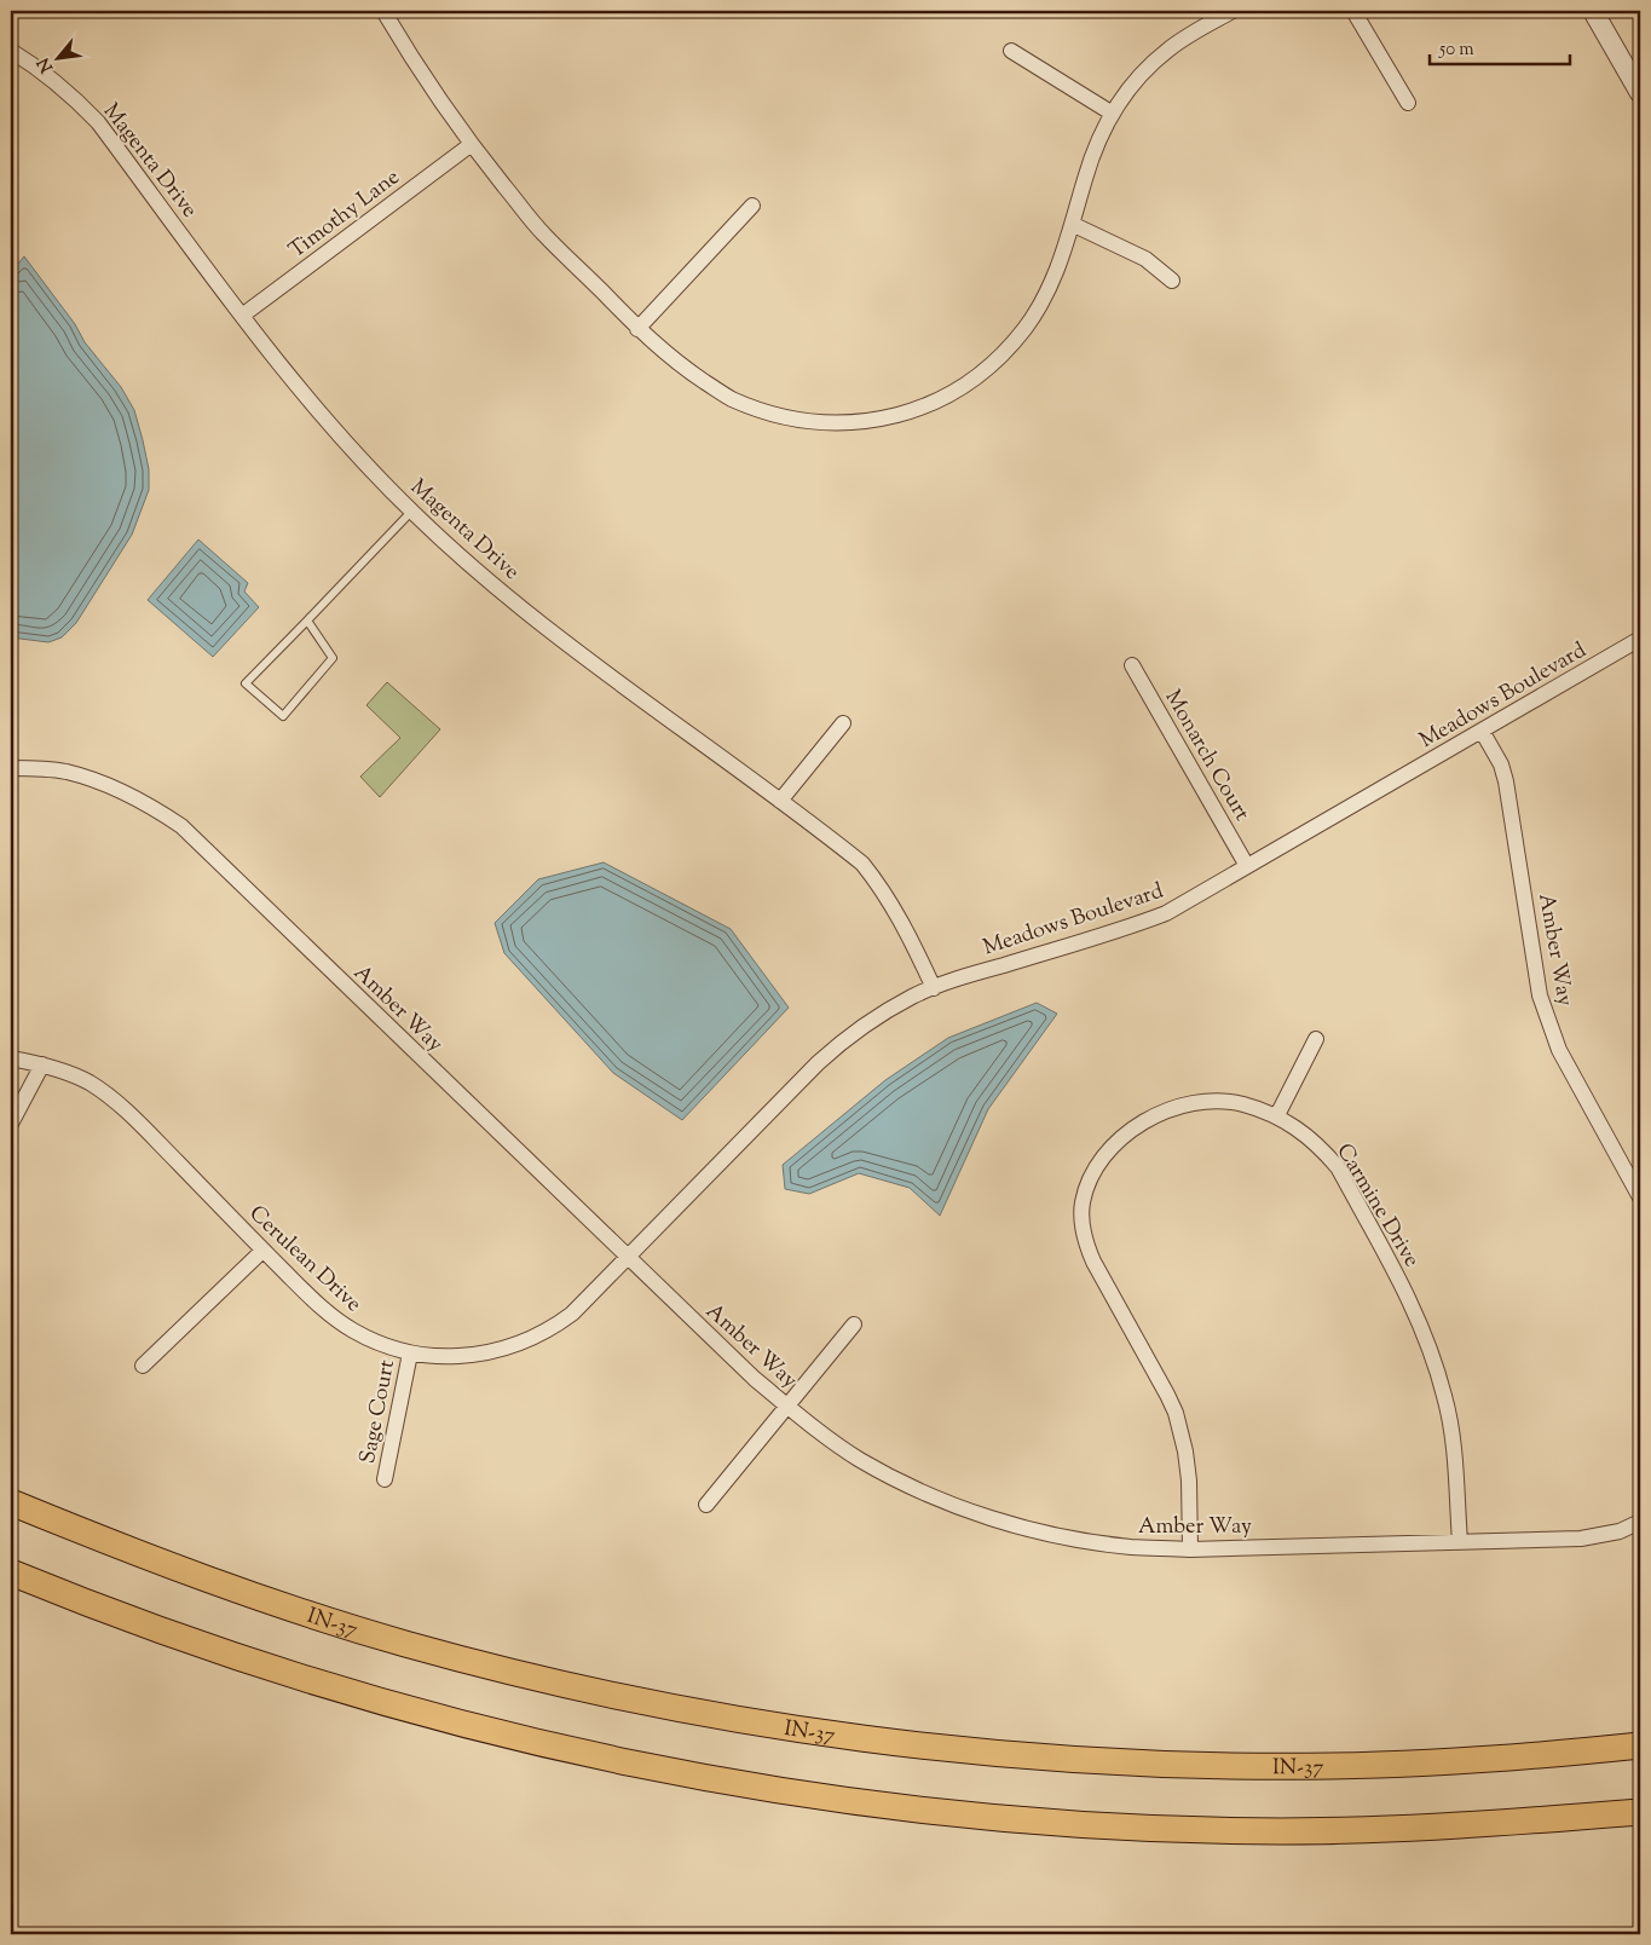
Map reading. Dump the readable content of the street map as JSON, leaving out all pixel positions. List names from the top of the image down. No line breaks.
{"streets":{"highway":["IN-37"],"street":["Magenta Drive","Timothy Lane","Meadows Boulevard","Monarch Court","Amber Way","Carmine Drive","Cerulean Drive","Sage Court"]},"crossings":[["Magenta Drive","Timothy Lane"],["Magenta Drive","Meadows Boulevard"],["Meadows Boulevard","Monarch Court"],["Meadows Boulevard","Amber Way"],["Meadows Boulevard","Cerulean Drive"],["Amber Way","Carmine Drive"],["Amber Way","Cerulean Drive"],["Cerulean Drive","Sage Court"]],"scale_bar":"50 m","north":"bottom left"}
